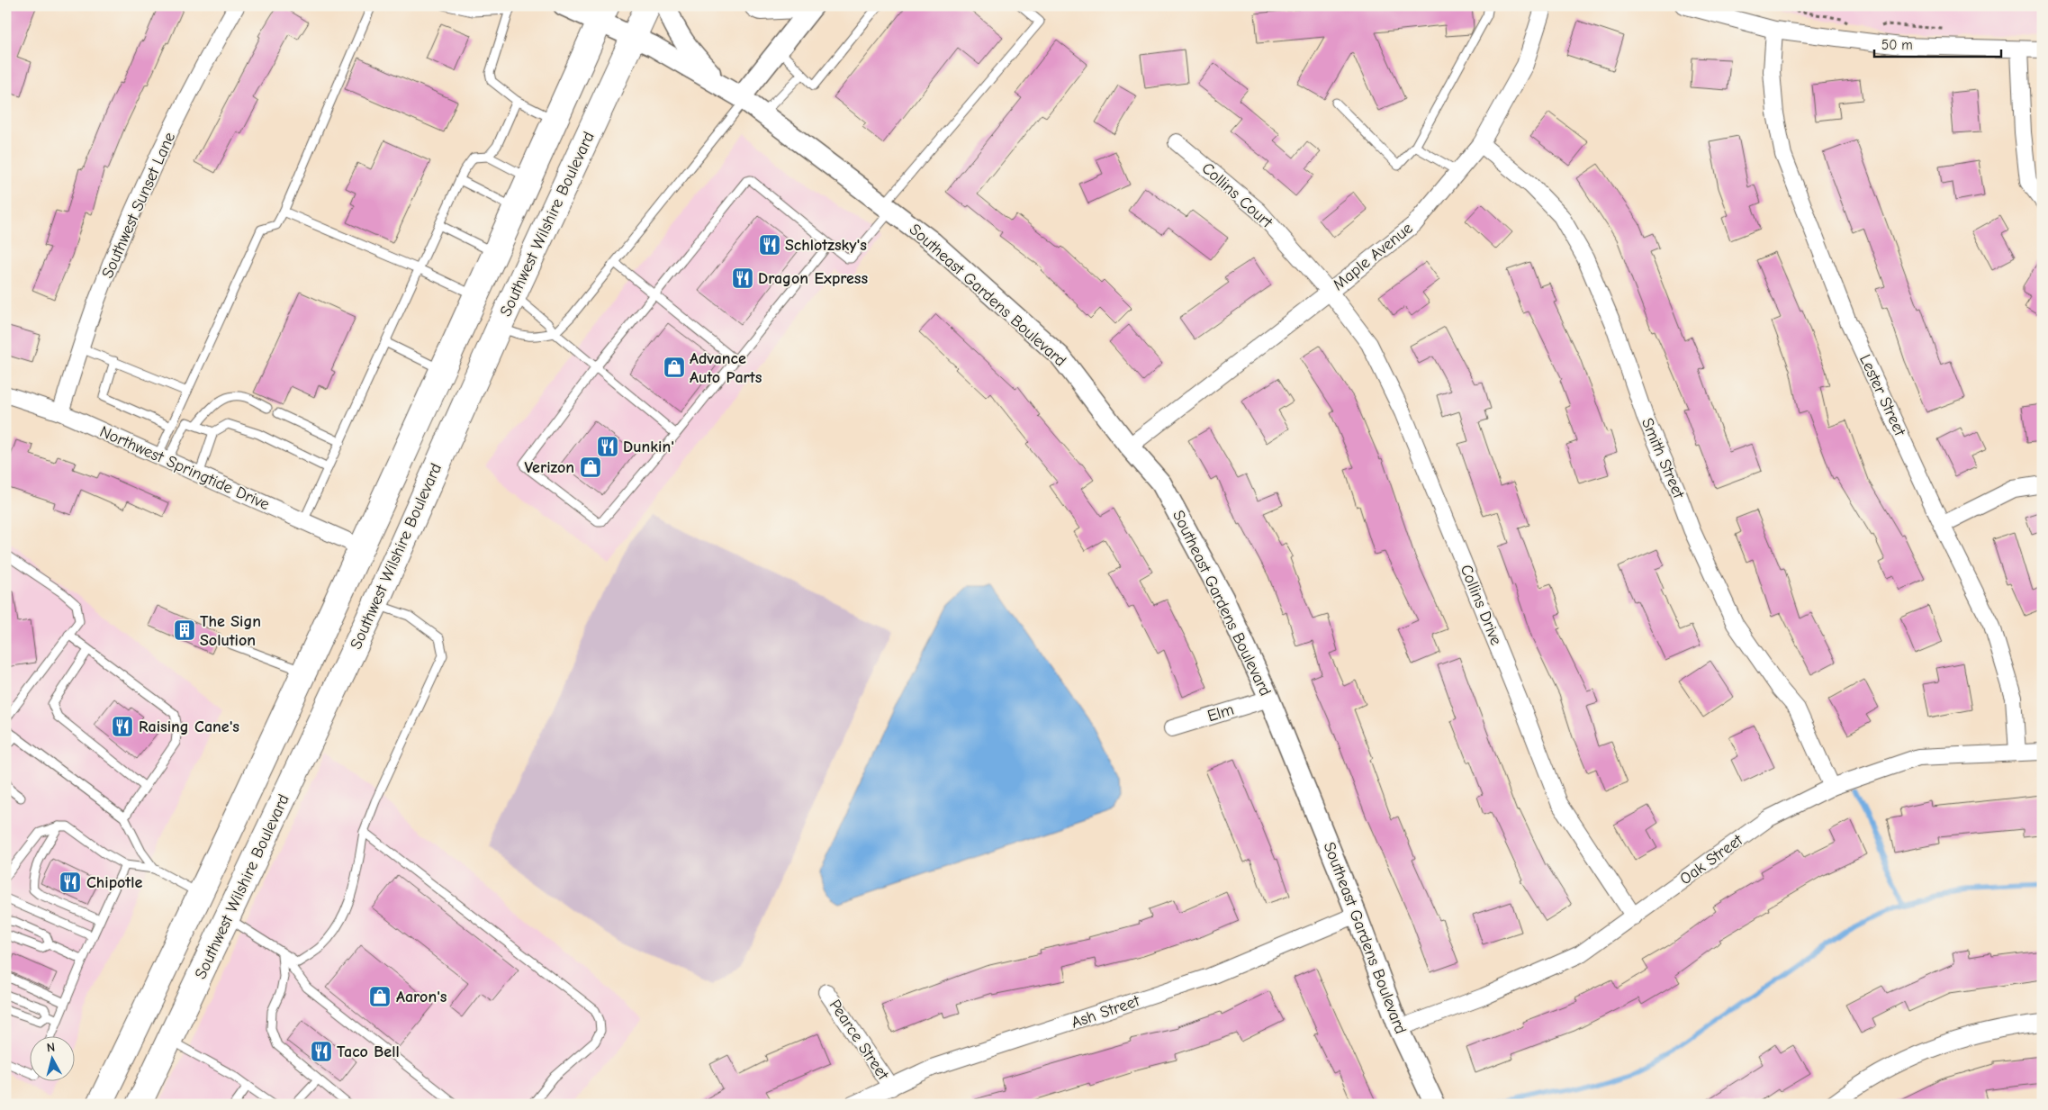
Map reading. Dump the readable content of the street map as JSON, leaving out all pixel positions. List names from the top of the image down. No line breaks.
{"streets":{"main road":["Southwest Wilshire Boulevard"],"street":["Collins Court","Southwest Sunset Lane","Maple Avenue","Southeast Gardens Boulevard","Lester Street","Smith Street","Northwest Springtide Drive","Collins Drive","Elm","Oak Street","Ash Street","Pearce Street"]},"crossings":[["Collins Court","Maple Avenue"],["Collins Court","Collins Drive"],["Southwest Sunset Lane","Northwest Springtide Drive"],["Southwest Wilshire Boulevard","Southeast Gardens Boulevard"],["Maple Avenue","Southeast Gardens Boulevard"],["Maple Avenue","Smith Street"],["Maple Avenue","Collins Drive"],["Southeast Gardens Boulevard","Elm"],["Southeast Gardens Boulevard","Oak Street"],["Southeast Gardens Boulevard","Ash Street"],["Lester Street","Oak Street"],["Smith Street","Oak Street"],["Collins Drive","Oak Street"],["Ash Street","Pearce Street"]],"places":{"restaurant":["Schlotzsky's","Dragon Express","Dunkin'","Raising Cane's","Chipotle","Taco Bell"],"shop":["Advance Auto Parts","Verizon","Aaron's"],"building":["The Sign Solution"]},"scale_bar":"50 m","north":"top"}
